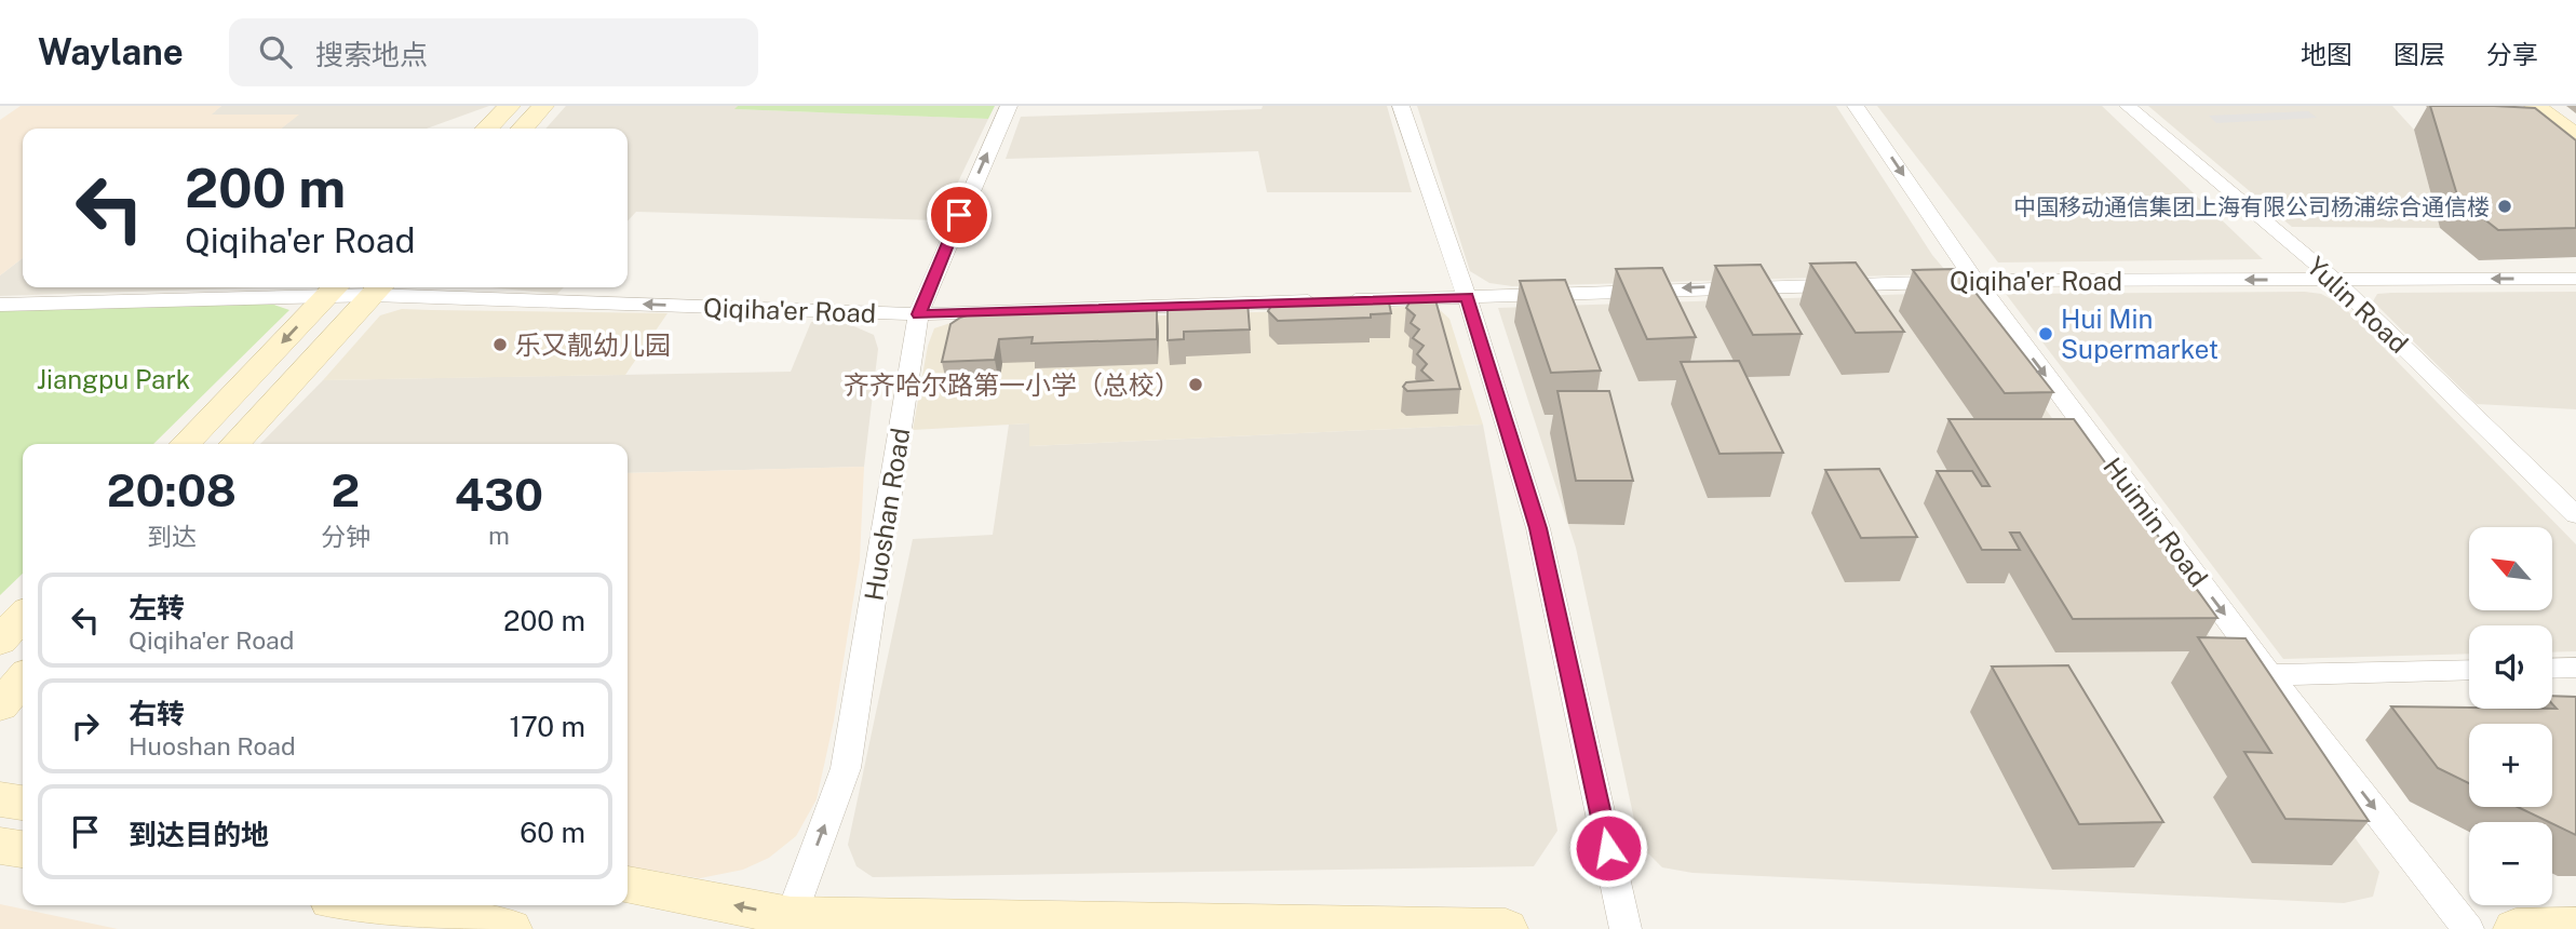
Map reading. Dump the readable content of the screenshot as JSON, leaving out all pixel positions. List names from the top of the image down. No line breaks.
{"streets":{"street":["Qiqiha'er Road","Yulin Road","Huoshan Road","Huimin Road"]},"crossings":[["Qiqiha'er Road","Yulin Road"],["Qiqiha'er Road","Huoshan Road"],["Qiqiha'er Road","Huimin Road"]],"one_way":["Qiqiha'er Road","Huoshan Road","Huimin Road"],"parks":["Jiangpu Park"],"places":["中国移动通信集团上海有限公司杨浦综合通信楼","Hui Min Supermarket","乐又靓幼儿园","齐齐哈尔路第一小学（总校）"],"north":"top left","page":{"header":"Waylane","search":"搜索地点","nav":["地图","图层","分享"],"turn":["200 m","Qiqiha'er Road"],"eta":["20:08","到达","2","分钟","430","m"],"map_buttons":["+","−"],"list":[{"name":"左转","note":"Qiqiha'er Road","value":"200 m"},{"name":"右转","note":"Huoshan Road","value":"170 m"},{"name":"到达目的地","value":"60 m"}]}}
